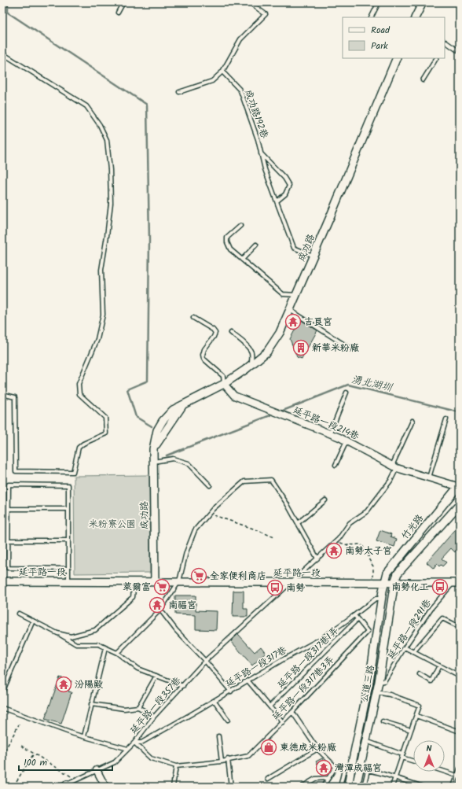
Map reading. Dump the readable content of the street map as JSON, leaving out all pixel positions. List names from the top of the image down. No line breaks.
{"streets":{"street":["成功路","延平路一段214巷","竹光路","延平路一段","公道三路"],"lane":["成功路192巷","延平路一段291巷","延平路一段317巷1弄","延平路一段317巷","延平路一段317巷3弄","延平路一段357巷"]},"crossings":[["成功路192巷","成功路"],["成功路","延平路一段214巷"],["成功路","延平路一段"],["延平路一段214巷","竹光路"],["延平路一段214巷","延平路一段357巷"],["竹光路","延平路一段"],["竹光路","公道三路"],["延平路一段","延平路一段291巷"],["延平路一段","公道三路"],["延平路一段","延平路一段357巷"],["延平路一段291巷","公道三路"],["延平路一段317巷","公道三路"],["延平路一段317巷","延平路一段357巷"]],"water":["湧北湖圳"],"parks":["米粉寮公園"],"places":{"temple":["吉良宮","南勢太子宮","南福宮","汾陽殿","灣潭成福宮"],"building":["新華米粉廠"],"supermarket":["全家便利商店","萊爾富"],"bus stop":["南勢化工","南勢"],"shop":["東德成米粉廠"]},"legend":["Road","Park"],"scale_bar":"100 m","north":"top"}
